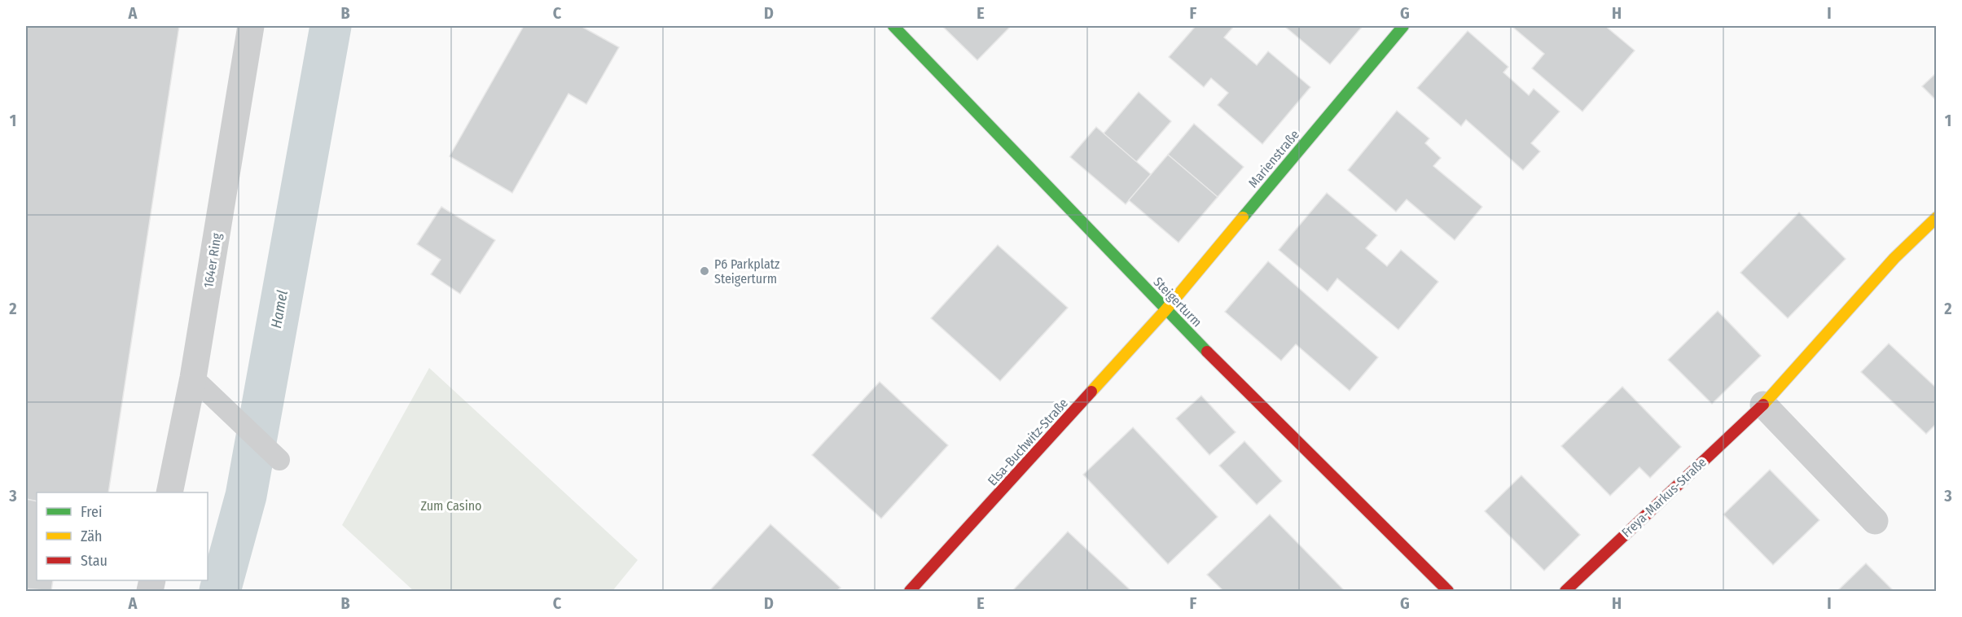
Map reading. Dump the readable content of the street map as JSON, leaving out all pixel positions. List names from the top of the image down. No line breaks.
{"streets":{"street":["Marienstraße","164er Ring","Steigerturm","Elsa-Buchwitz-Straße","Freya-Markus-Straße"]},"crossings":[["Marienstraße","Steigerturm"],["Marienstraße","Elsa-Buchwitz-Straße"],["Steigerturm","Elsa-Buchwitz-Straße"]],"water":["Hamel"],"parks":["Zum Casino"],"places":["P6 Parkplatz Steigerturm"],"legend":["Frei","Zäh","Stau"],"grid":{"columns":["A","B","C","D","E","F","G","H","I"],"rows":["1","2","3"]}}
